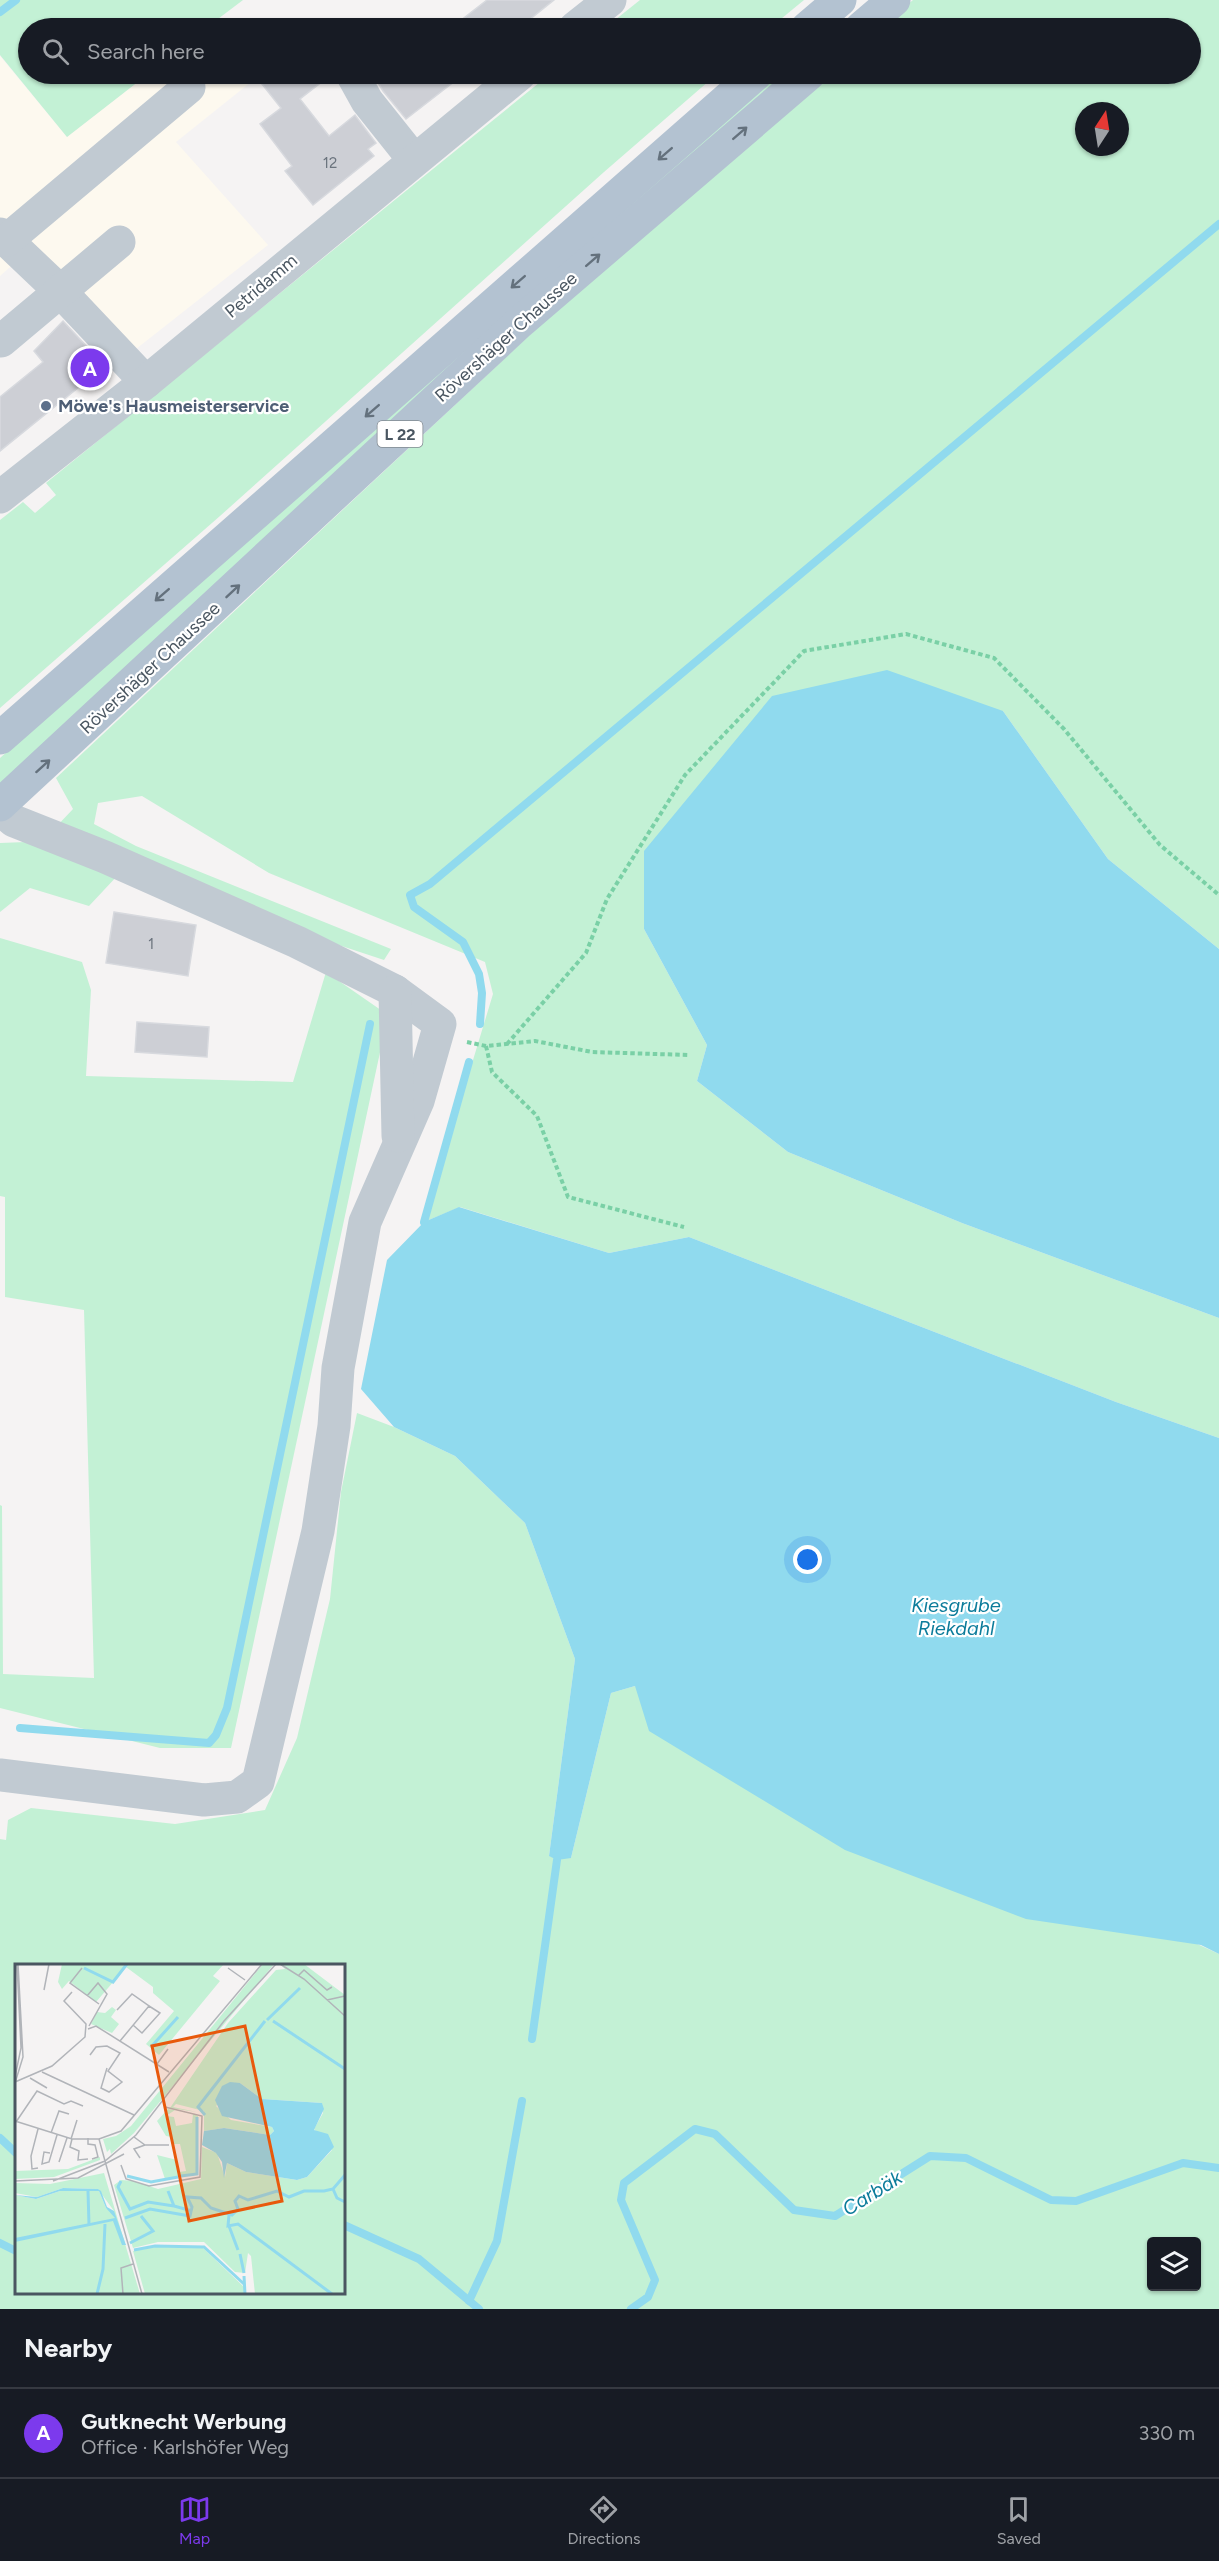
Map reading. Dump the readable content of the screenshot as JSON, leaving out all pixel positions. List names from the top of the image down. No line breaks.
{"streets":{"main road":["Rövershäger Chaussee","L 22"],"street":["Petridamm"]},"water":["Kiesgrube Riekdahl","Carbäk"],"places":["Möwe's Hausmeisterservice"],"house_numbers":["12","1"],"north":"top","page":{"search":"Search here","pins":"A","heading":"Nearby","list":[{"mark":"A","name":"Gutknecht Werbung","note":"Office · Karlshöfer Weg","value":"330 m"}],"nav":["Map","Directions","Saved"]}}
